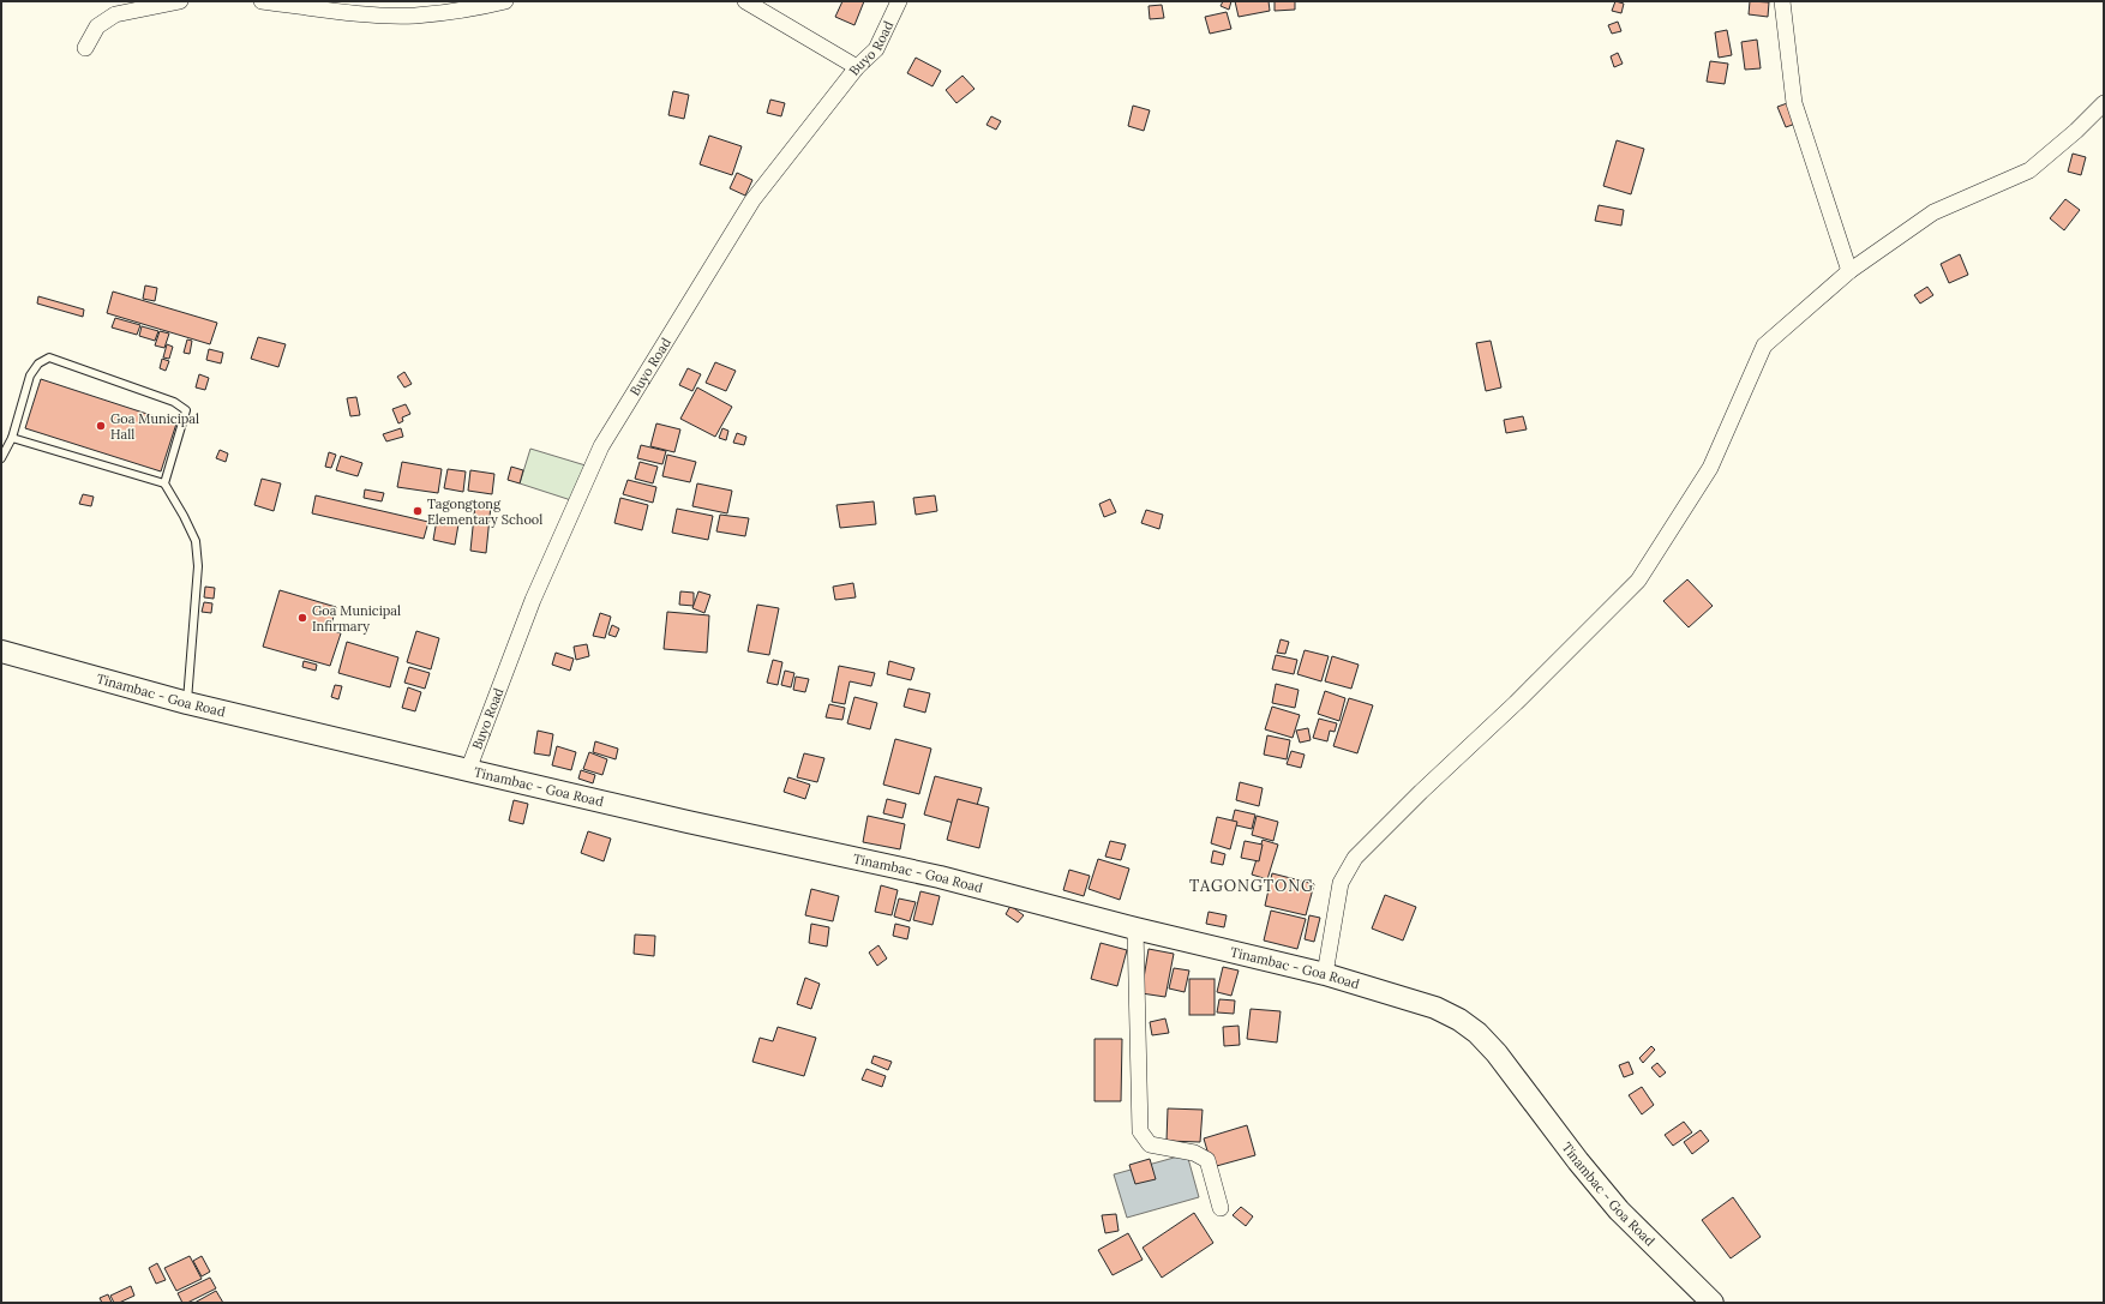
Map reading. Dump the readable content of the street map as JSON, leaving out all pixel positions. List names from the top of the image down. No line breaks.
{"streets":{"main road":["Tinambac - Goa Road"],"street":["Buyo Road"]},"crossings":[["Buyo Road","Tinambac - Goa Road"]],"districts":["TAGONGTONG"],"places":["Goa Municipal Hall","Tagongtong Elementary School","Goa Municipal Infirmary"]}
